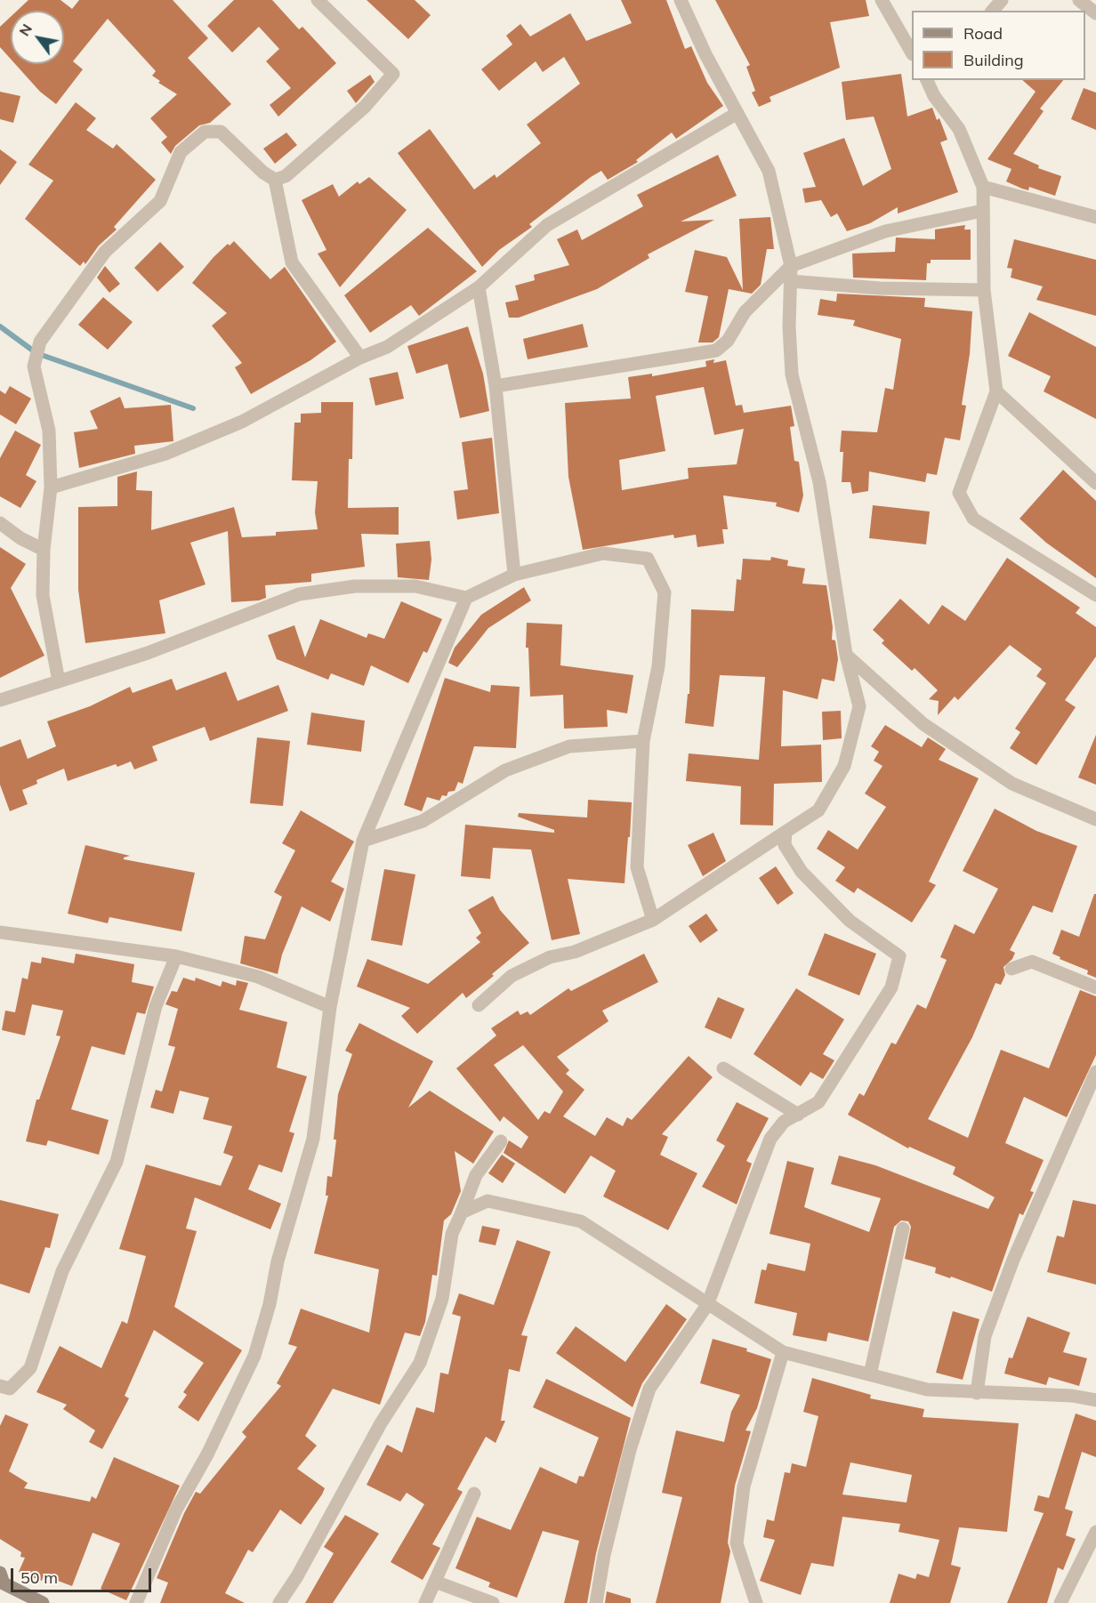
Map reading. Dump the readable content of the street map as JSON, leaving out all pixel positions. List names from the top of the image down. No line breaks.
{"legend":["Road","Building"],"scale_bar":"50 m","north":"top left"}
